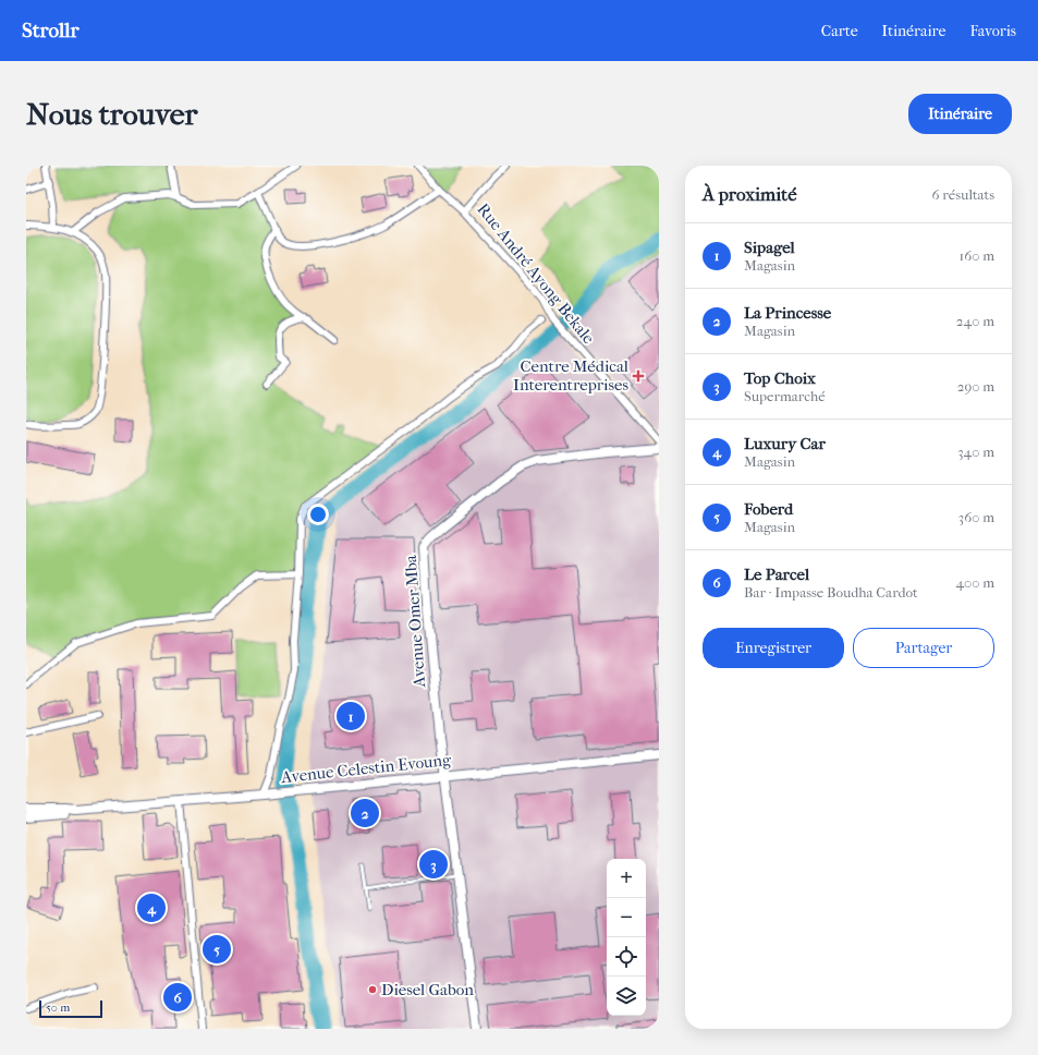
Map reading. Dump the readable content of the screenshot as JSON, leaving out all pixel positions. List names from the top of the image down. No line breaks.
{"streets":{"street":["Rue André Ayong Bekale","Avenue Omer Mba","Avenue Celestin Evoung"]},"crossings":[["Avenue Omer Mba","Avenue Celestin Evoung"]],"places":{"health":["Centre Médical Interentreprises"],"other":["Diesel Gabon"]},"scale_bar":"50 m","page":{"header":"Strollr","nav":["Carte","Itinéraire","Favoris"],"buttons":["Itinéraire",["Enregistrer","Partager"]],"title":"Nous trouver","heading":["À proximité","6 résultats"],"list":[{"mark":"1","name":"Sipagel","note":"Magasin","value":"160 m"},{"mark":"2","name":"La Princesse","note":"Magasin","value":"240 m"},{"mark":"3","name":"Top Choix","note":"Supermarché","value":"290 m"},{"mark":"4","name":"Luxury Car","note":"Magasin","value":"340 m"},{"mark":"5","name":"Foberd","note":"Magasin","value":"360 m"},{"mark":"6","name":"Le Parcel","note":"Bar · Impasse Boudha Cardot","value":"400 m"}],"pins":["1","2","3","4","5","6"],"map_buttons":["+","−"],"scale":"50 m"}}
